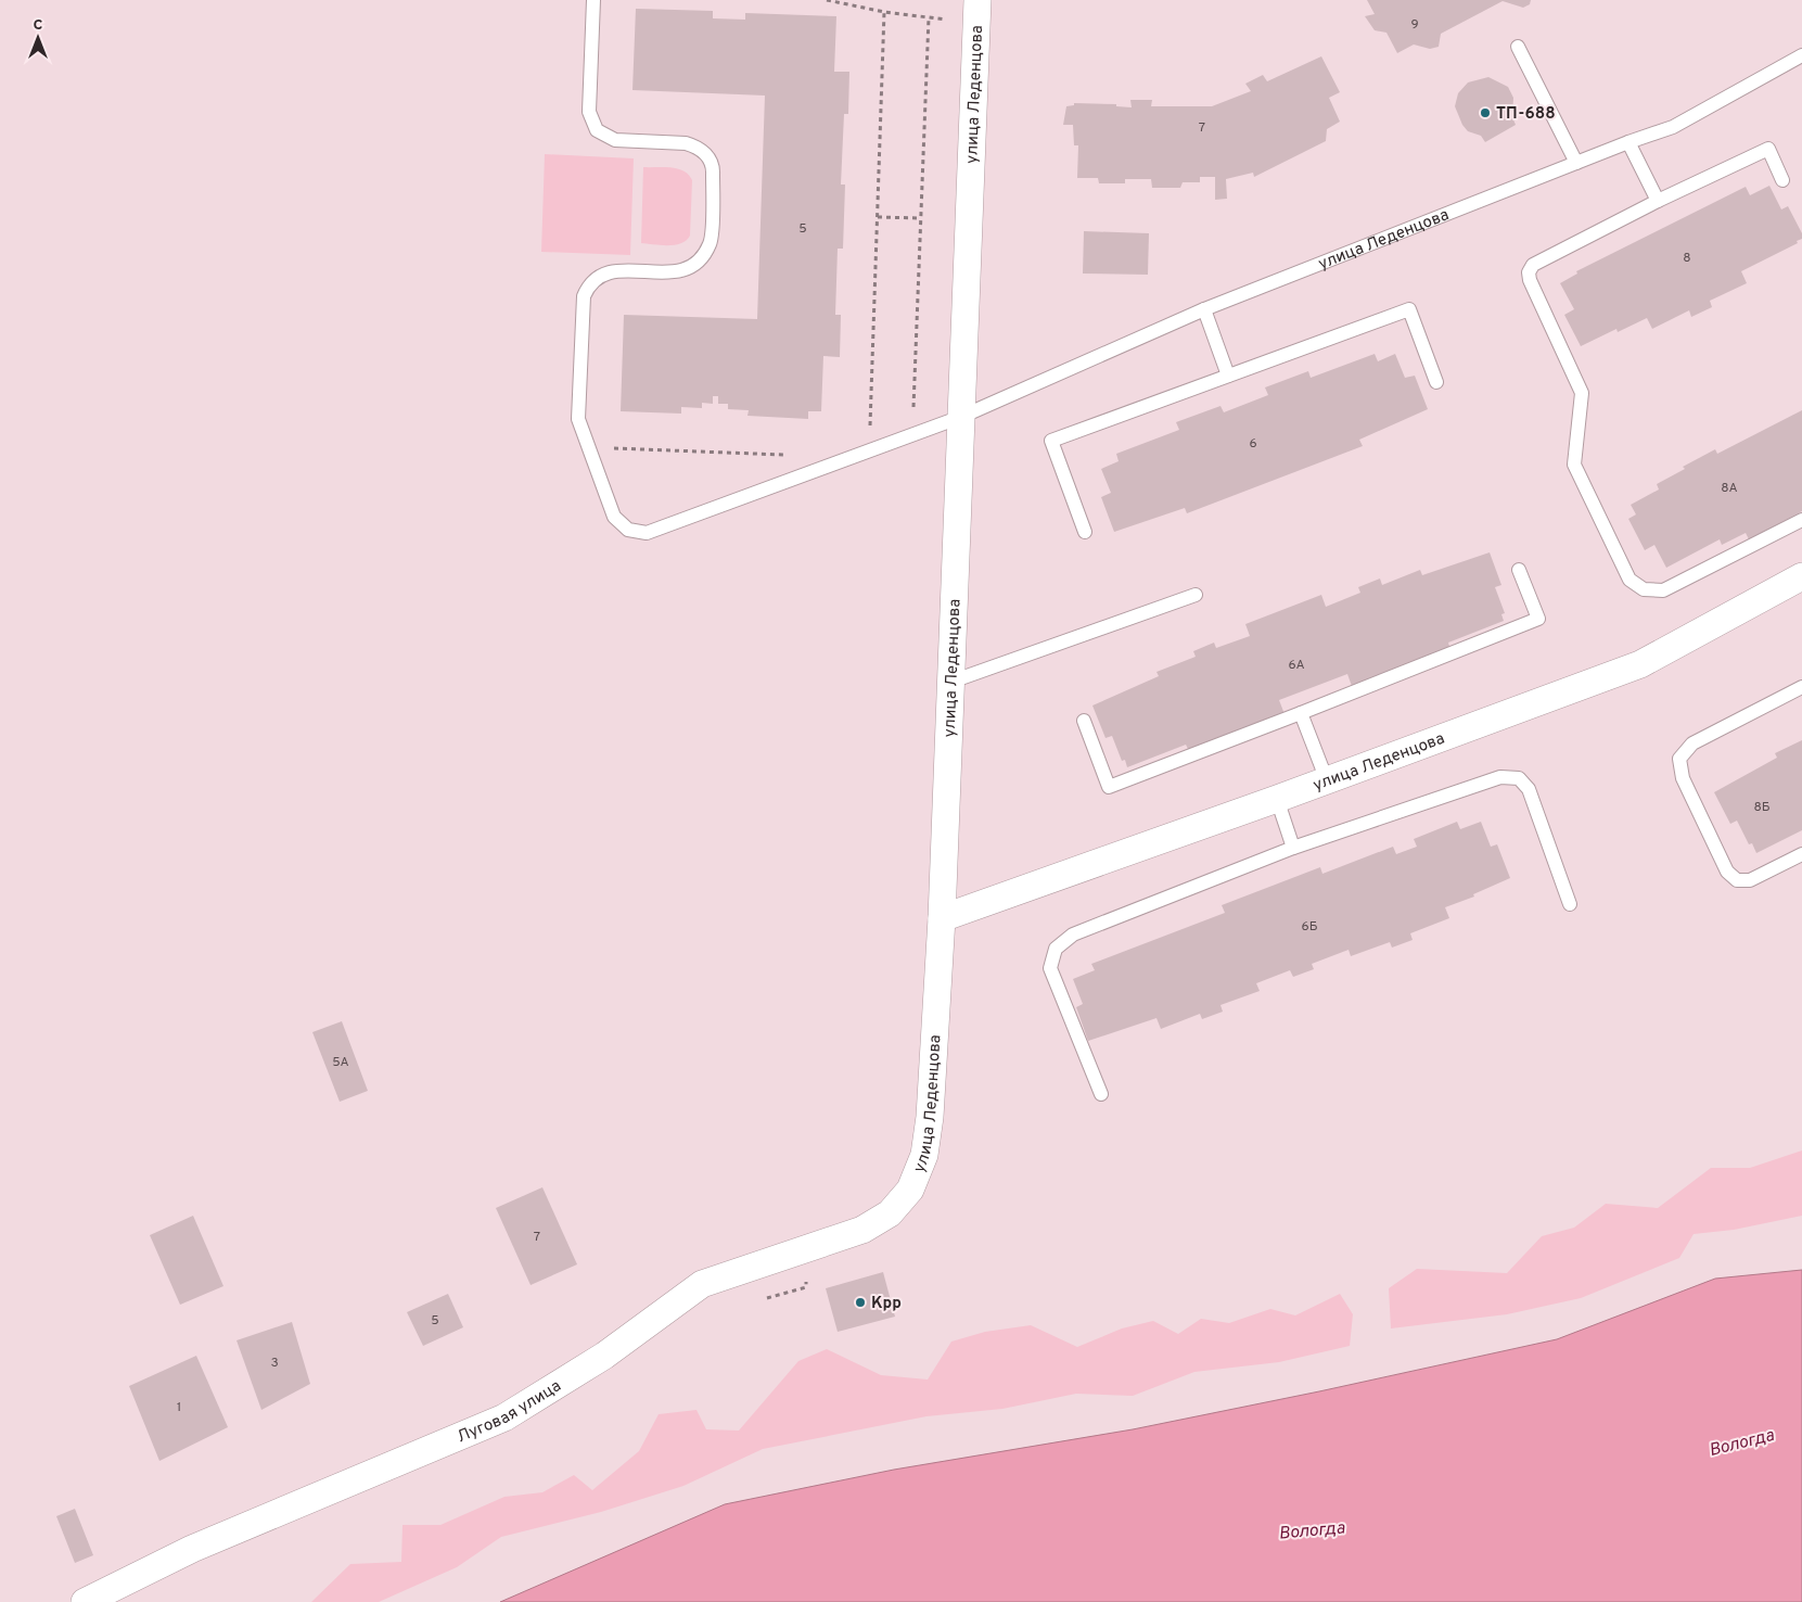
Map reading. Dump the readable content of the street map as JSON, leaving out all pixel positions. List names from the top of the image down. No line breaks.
{"streets":{"street":["улица Леденцова","Луговая улица"]},"crossings":[["улица Леденцова","Луговая улица"]],"water":["Вологда"],"places":["ТП-688","Kpp"],"house_numbers":["9","7","5","8","6","8А","6А","8Б","6Б","5А","7","5","3","1"],"north":"top"}
